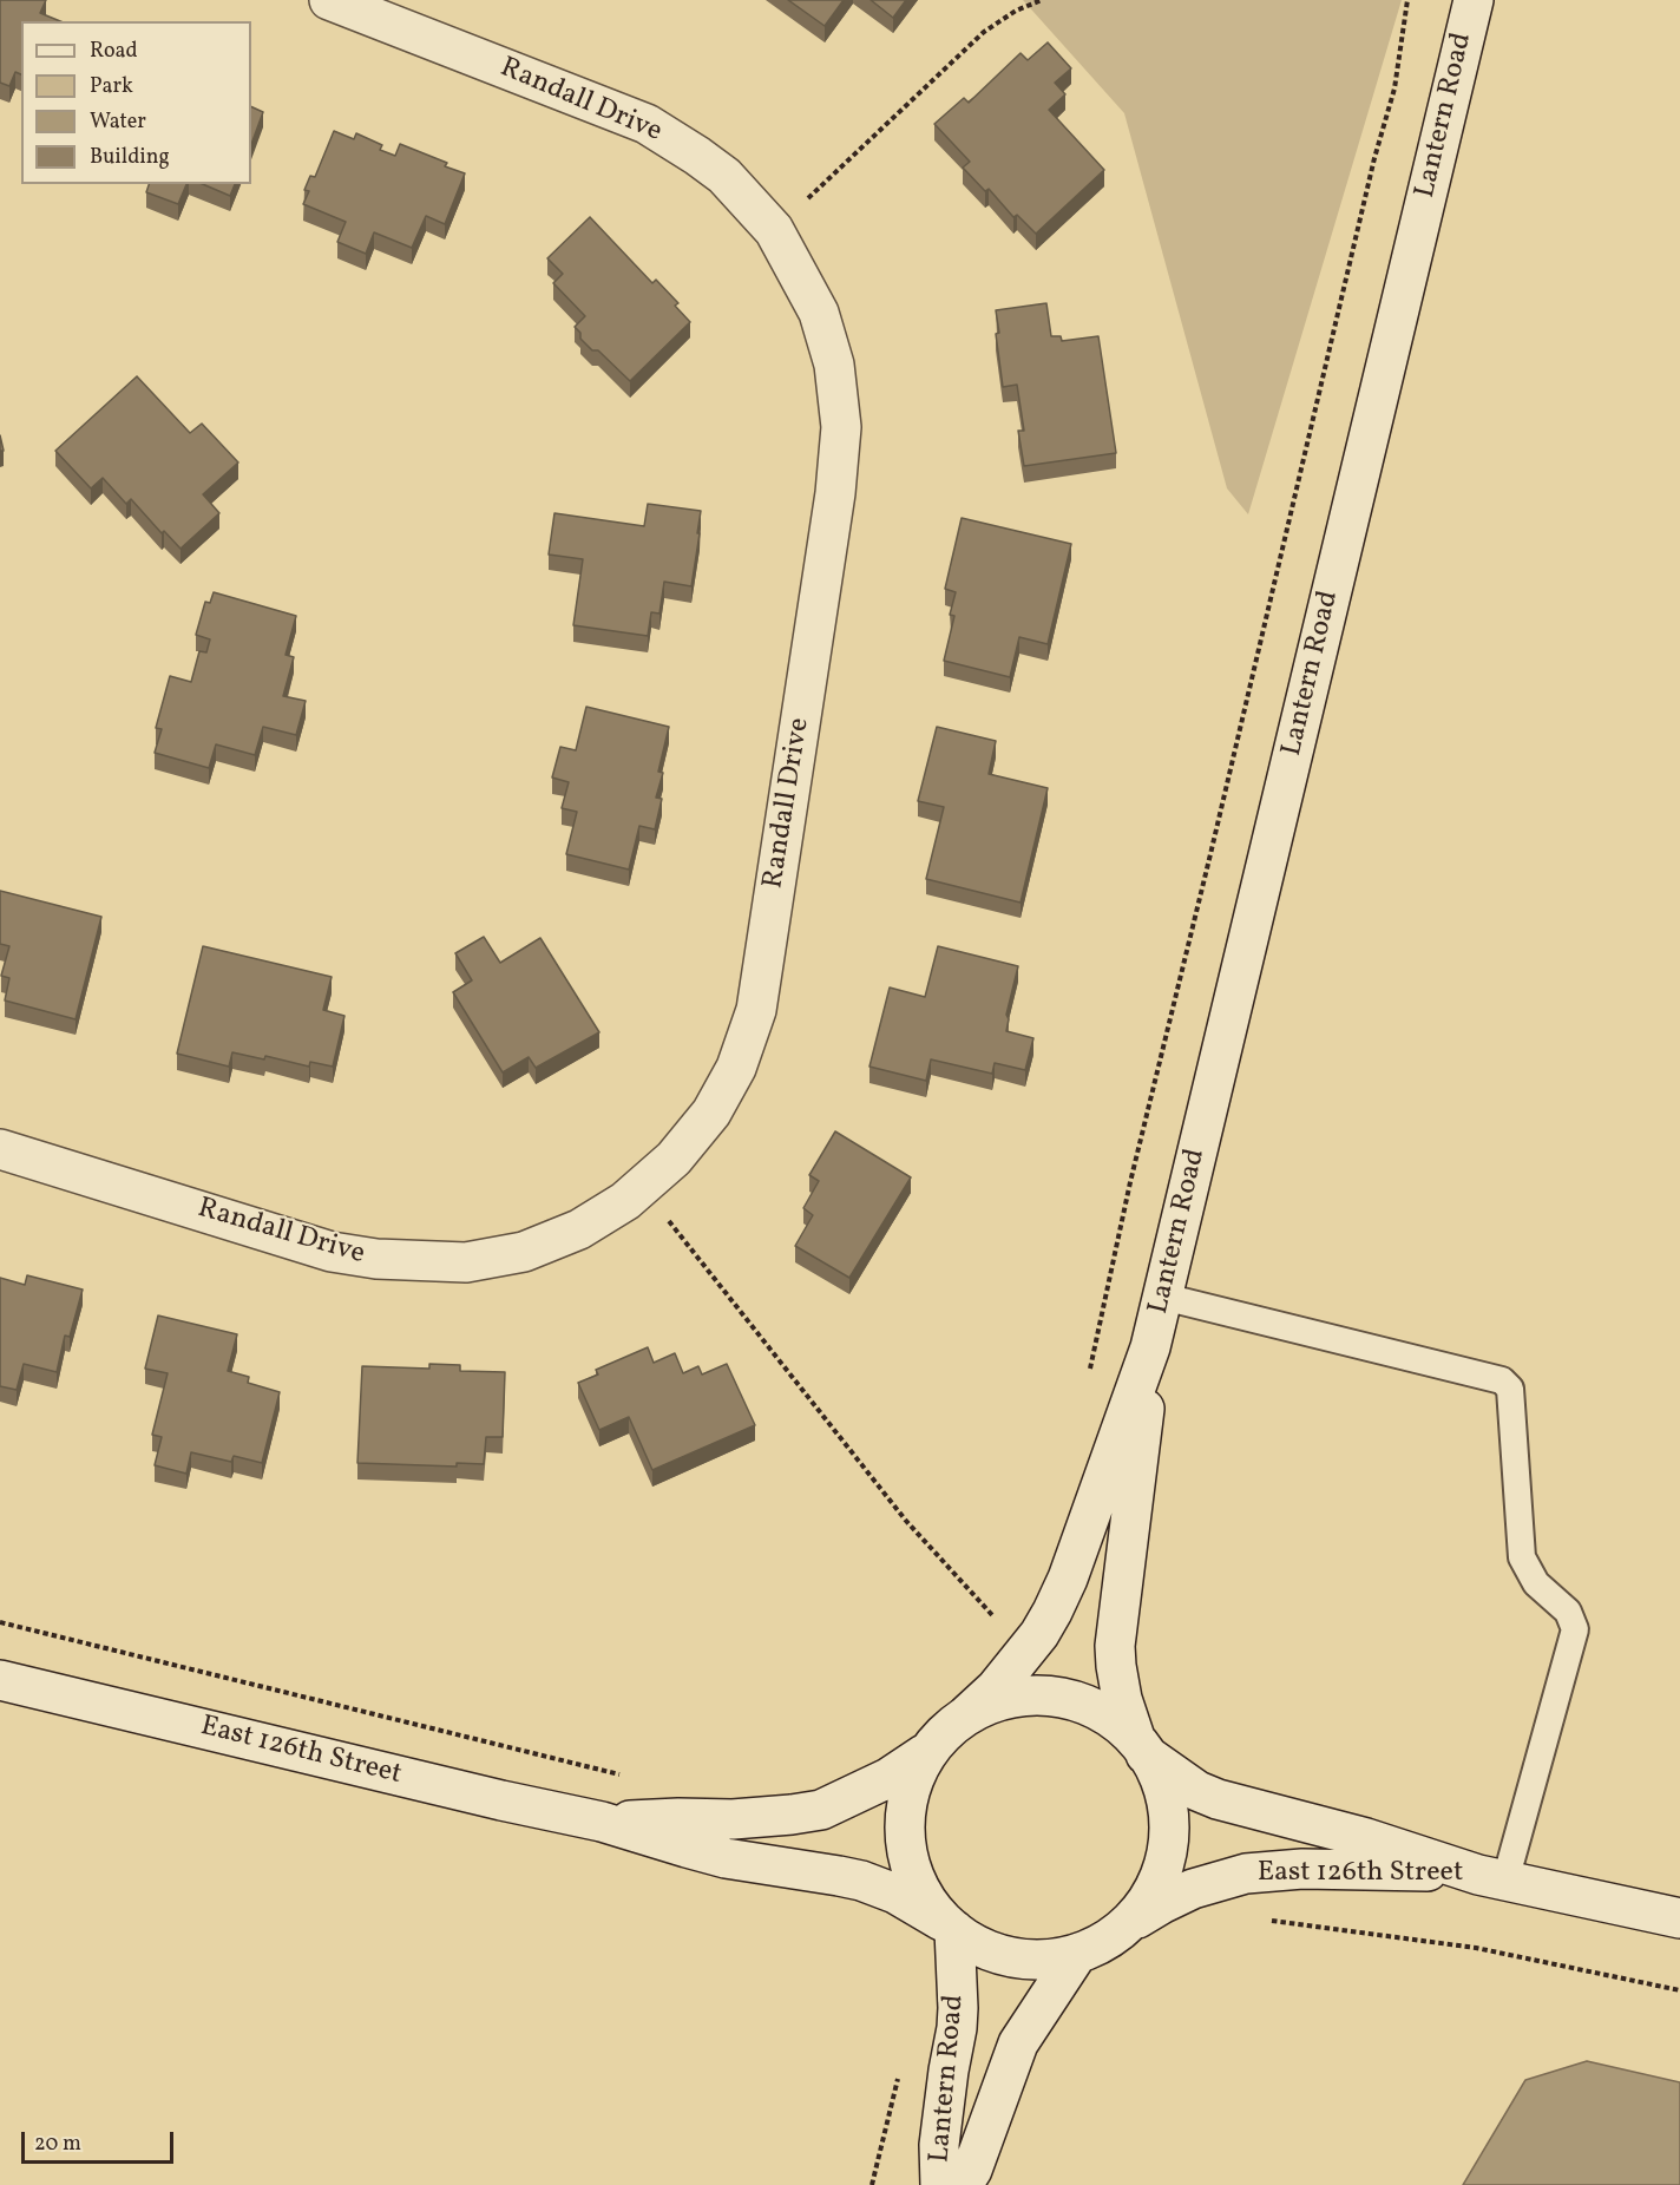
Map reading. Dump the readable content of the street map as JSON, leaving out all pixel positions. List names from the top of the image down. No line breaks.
{"streets":{"street":["Randall Drive","Lantern Road","East 126th Street"]},"crossings":[["Lantern Road","East 126th Street"]],"legend":["Road","Park","Water","Building"],"scale_bar":"20 m"}
